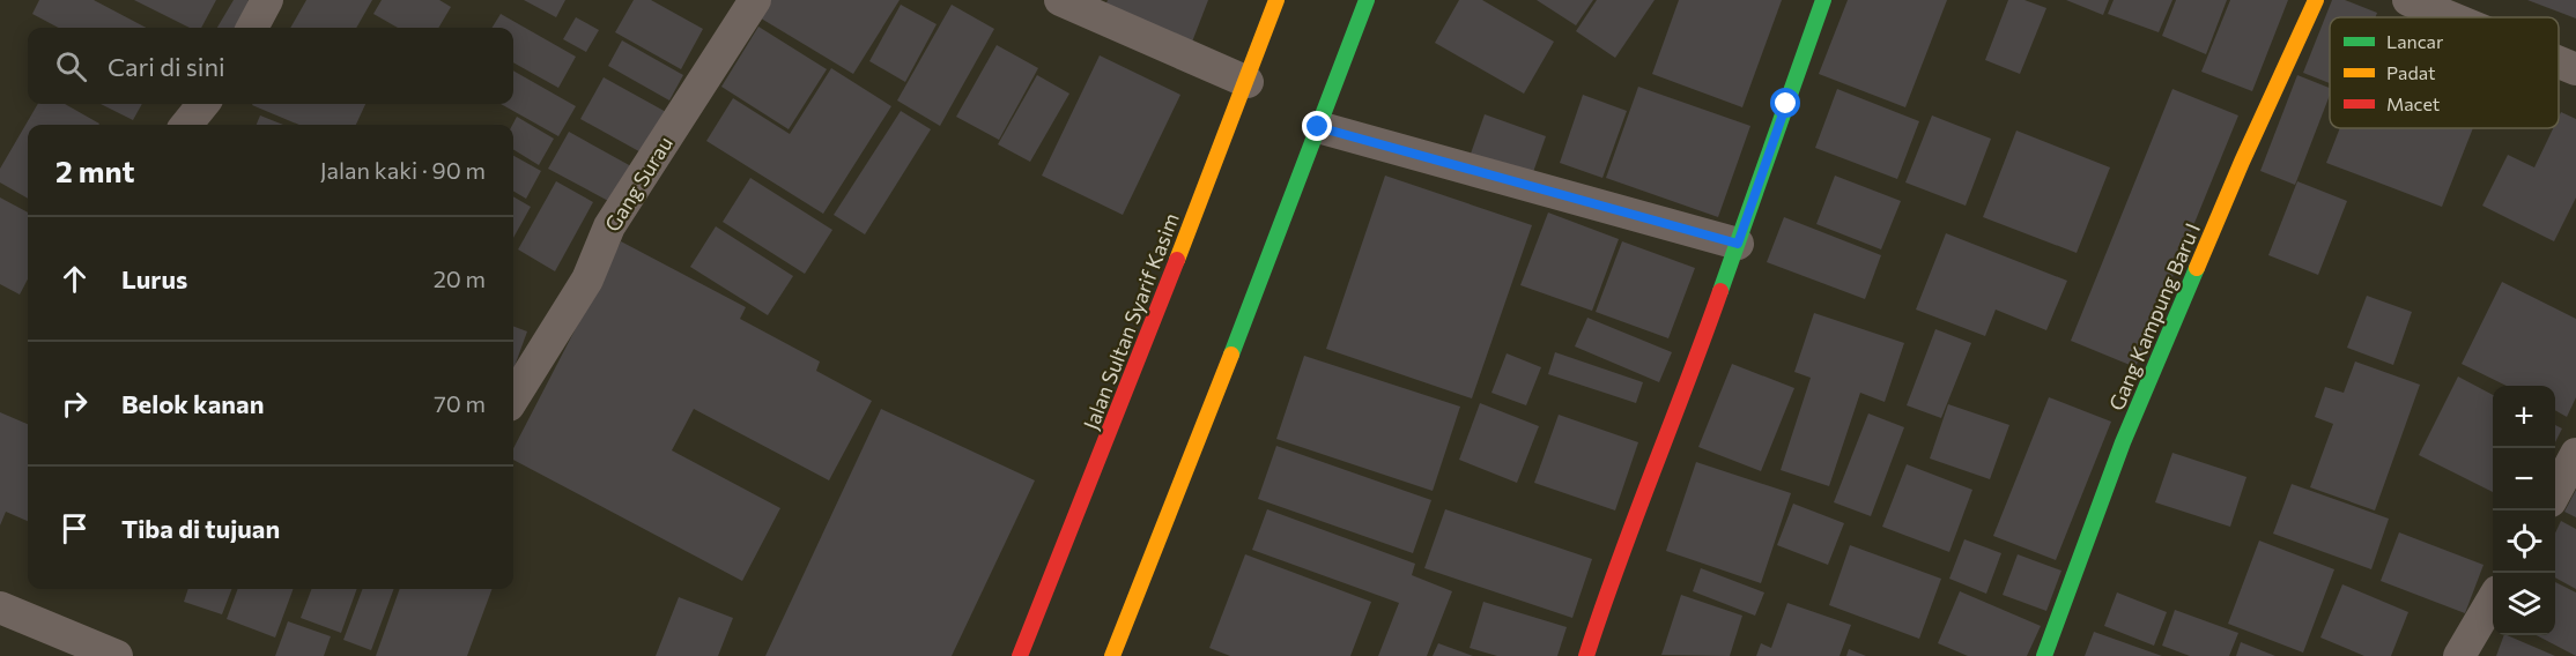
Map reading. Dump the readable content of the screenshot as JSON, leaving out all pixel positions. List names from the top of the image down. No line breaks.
{"streets":{"street":["Gang Surau","Gang Kampung Baru I","Jalan Sultan Syarif Kasim"]},"legend":["Lancar","Padat","Macet"],"page":{"search":"Cari di sini","heading":["2 mnt","Jalan kaki · 90 m"],"list":[["Lurus","20 m"],["Belok kanan","70 m"],"Tiba di tujuan"],"map_buttons":["+","−"]}}
